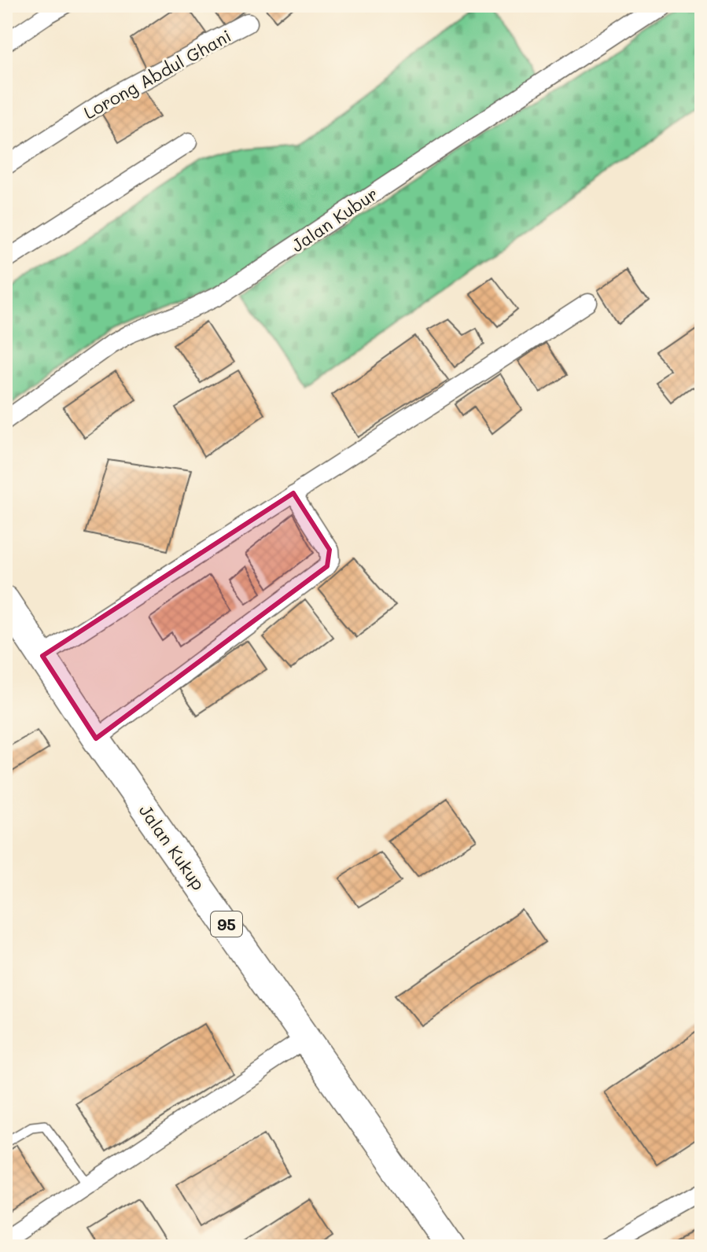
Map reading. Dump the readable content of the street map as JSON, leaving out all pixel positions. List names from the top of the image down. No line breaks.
{"streets":{"main road":["Jalan Kukup","95"],"street":["Lorong Abdul Ghani","Jalan Kubur"]}}
